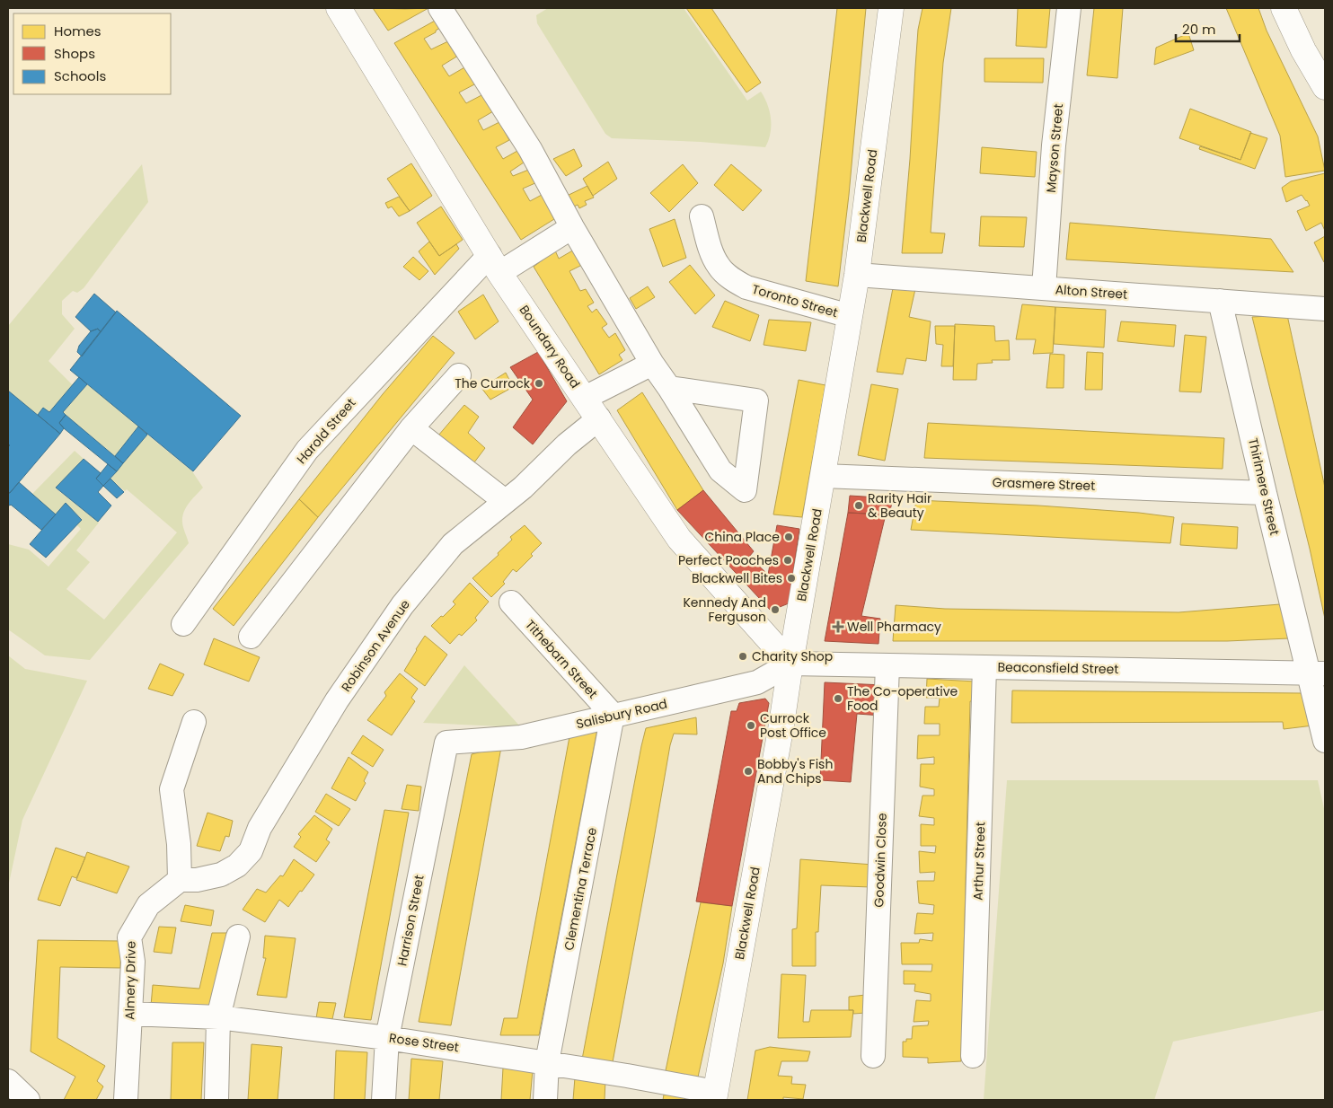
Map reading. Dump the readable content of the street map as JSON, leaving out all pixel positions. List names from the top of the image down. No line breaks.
{"streets":{"street":["Mayson Street","Blackwell Road","Alton Street","Toronto Street","Boundary Road","Harold Street","Grasmere Street","Thirlmere Street","Robinson Avenue","Tithebarn Street","Beaconsfield Street","Salisbury Road","Goodwin Close","Arthur Street","Clementina Terrace","Harrison Street","Almery Drive","Rose Street"]},"crossings":[["Mayson Street","Alton Street"],["Blackwell Road","Alton Street"],["Blackwell Road","Toronto Street"],["Blackwell Road","Boundary Road"],["Blackwell Road","Grasmere Street"],["Blackwell Road","Beaconsfield Street"],["Blackwell Road","Salisbury Road"],["Blackwell Road","Rose Street"],["Alton Street","Thirlmere Street"],["Boundary Road","Harold Street"],["Boundary Road","Robinson Avenue"],["Boundary Road","Beaconsfield Street"],["Boundary Road","Salisbury Road"],["Grasmere Street","Thirlmere Street"],["Thirlmere Street","Beaconsfield Street"],["Robinson Avenue","Almery Drive"],["Tithebarn Street","Salisbury Road"],["Tithebarn Street","Clementina Terrace"],["Beaconsfield Street","Salisbury Road"],["Beaconsfield Street","Goodwin Close"],["Beaconsfield Street","Arthur Street"],["Salisbury Road","Clementina Terrace"],["Salisbury Road","Harrison Street"],["Clementina Terrace","Rose Street"],["Harrison Street","Rose Street"],["Almery Drive","Rose Street"]],"places":{"other":["The Currock","Rarity Hair & Beauty","China Place","Perfect Pooches","Blackwell Bites","Kennedy And Ferguson","Charity Shop","The Co-operative Food","Currock Post Office","Bobby's Fish And Chips"],"health":["Well Pharmacy"]},"legend":["Homes","Shops","Schools"],"scale_bar":"20 m"}
